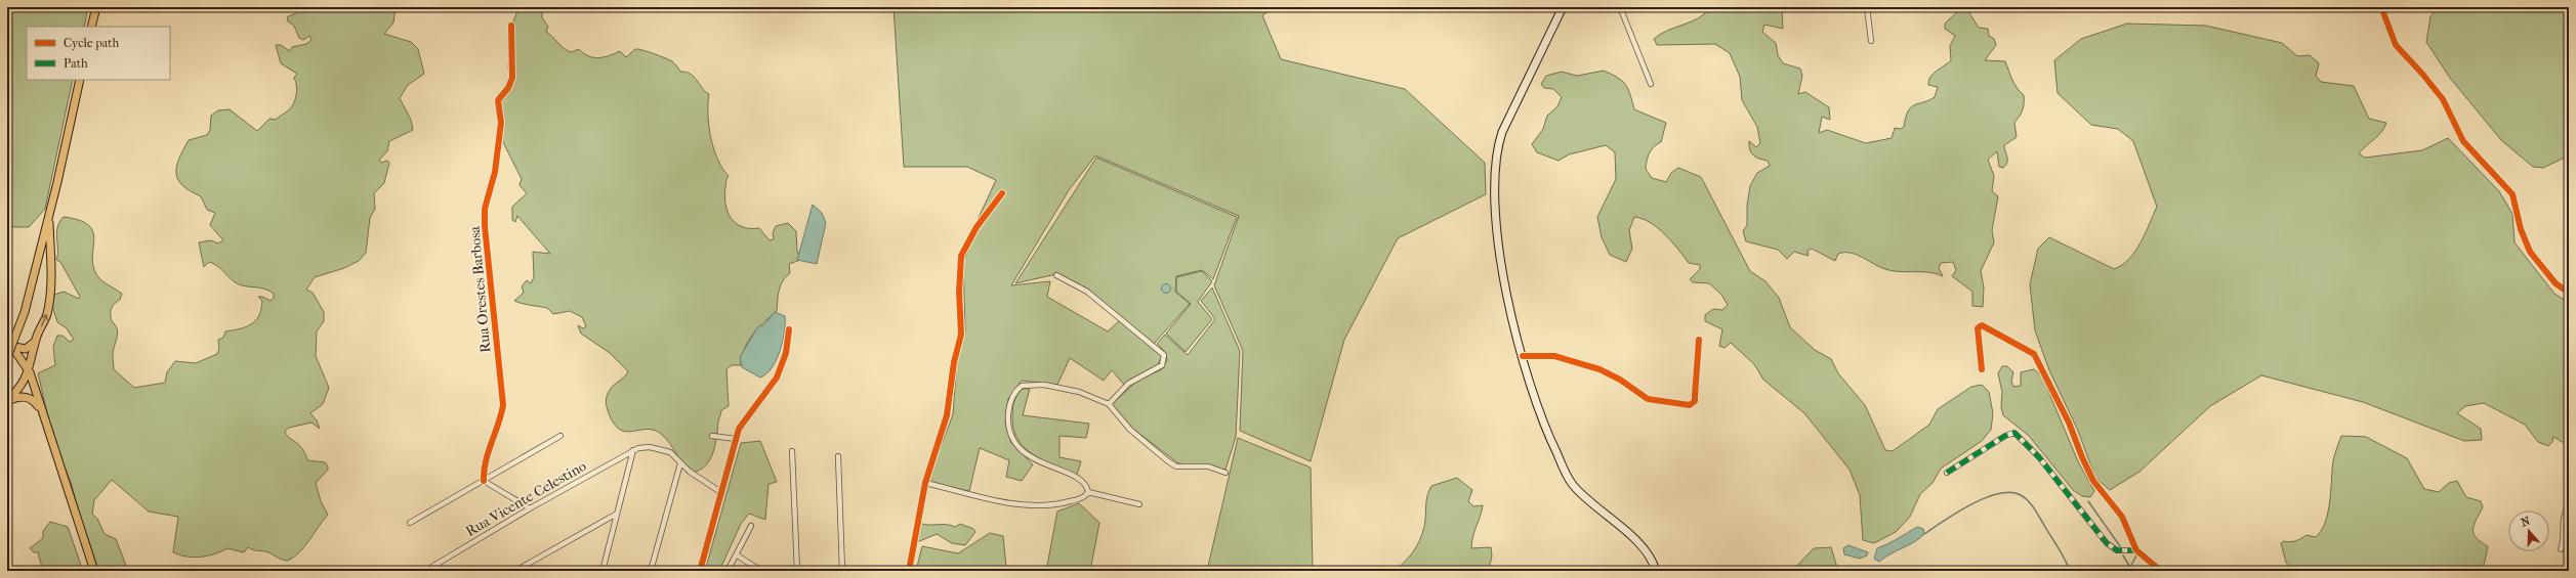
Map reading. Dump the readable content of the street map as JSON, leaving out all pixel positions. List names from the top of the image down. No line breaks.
{"streets":{"street":["Rua Orestes Barbosa","Rua Vicente Celestino"]},"legend":["Cycle path","Path"],"north":"top"}
